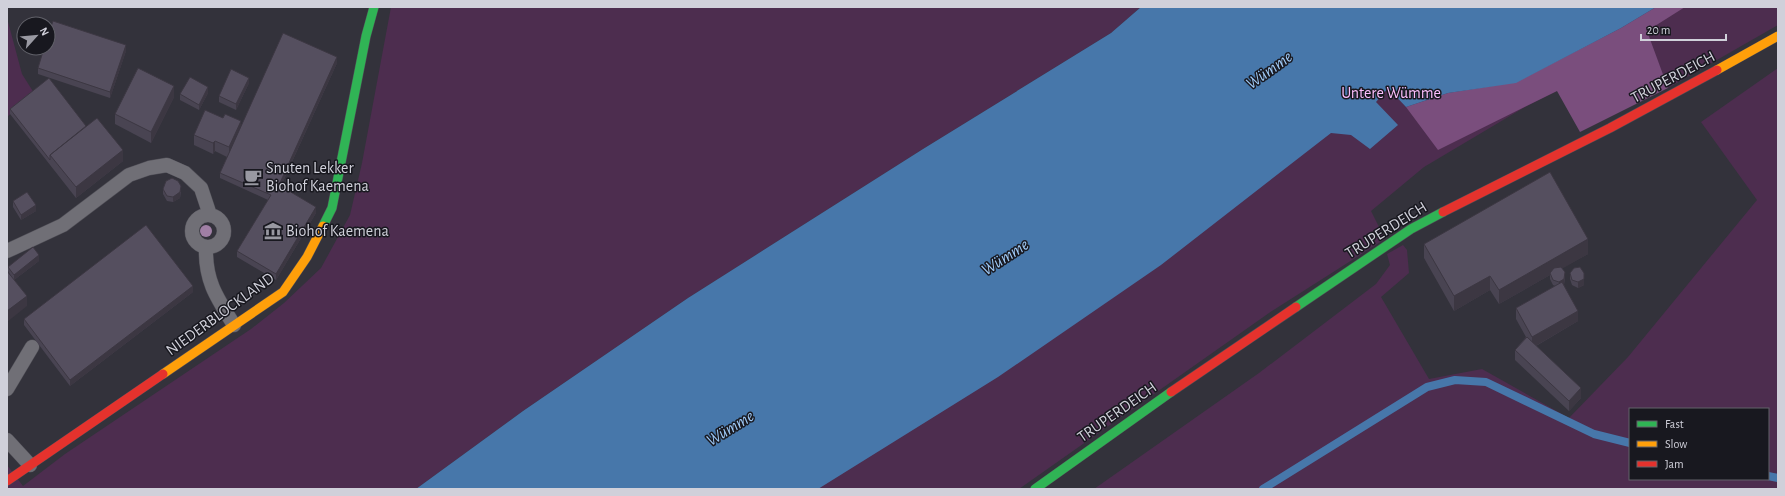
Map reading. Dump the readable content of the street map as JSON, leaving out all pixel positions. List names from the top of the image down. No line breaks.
{"streets":{"street":["TRUPERDEICH","NIEDERBLOCKLAND"]},"water":["Wümme"],"parks":["Untere Wümme"],"places":{"cafe":["Snuten Lekker Biohof Kaemena"],"museum":["Biohof Kaemena"]},"legend":["Fast","Slow","Jam"],"scale_bar":"20 m","north":"top right"}
